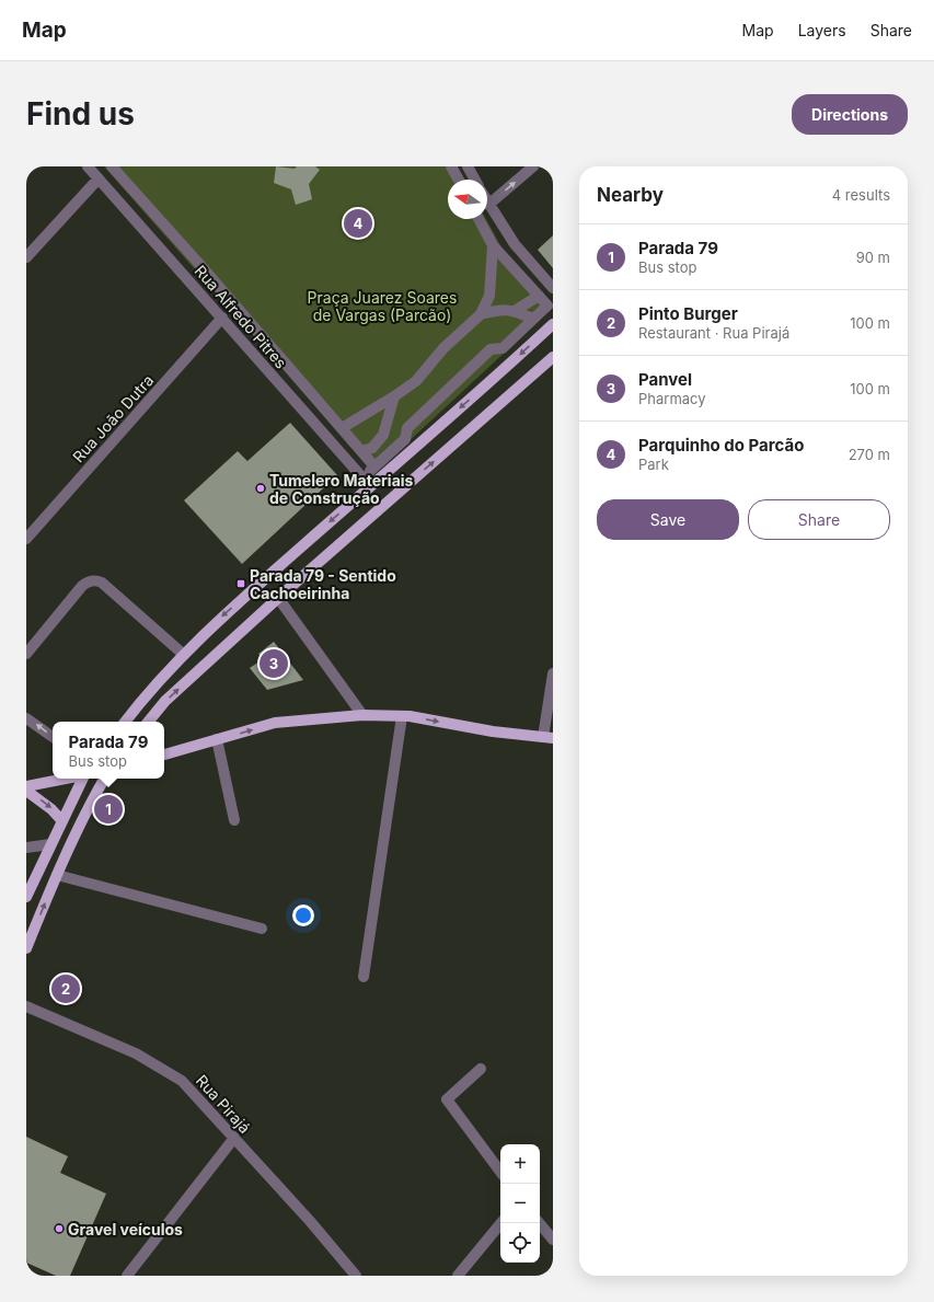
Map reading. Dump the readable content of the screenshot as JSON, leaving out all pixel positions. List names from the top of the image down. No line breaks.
{"streets":{"street":["Rua Alfredo Pitres","Rua João Dutra","Rua Pirajá"]},"crossings":[["Rua Alfredo Pitres","Rua João Dutra"]],"parks":["Praça Juarez Soares de Vargas (Parcão)"],"places":{"other":["Tumelero Materiais de Construção","Gravel veículos"],"transit":["Parada 79 - Sentido Cachoeirinha"]},"north":"left","page":{"header":"Map","nav":["Map","Layers","Share"],"buttons":["Directions",["Save","Share"]],"title":"Find us","heading":["Nearby","4 results"],"pins":["4","3","1","2"],"list":[{"mark":"1","name":"Parada 79","note":"Bus stop","value":"90 m"},{"mark":"2","name":"Pinto Burger","note":"Restaurant · Rua Pirajá","value":"100 m"},{"mark":"3","name":"Panvel","note":"Pharmacy","value":"100 m"},{"mark":"4","name":"Parquinho do Parcão","note":"Park","value":"270 m"}],"popup":["Parada 79","Bus stop"],"map_buttons":["+","−"]}}
